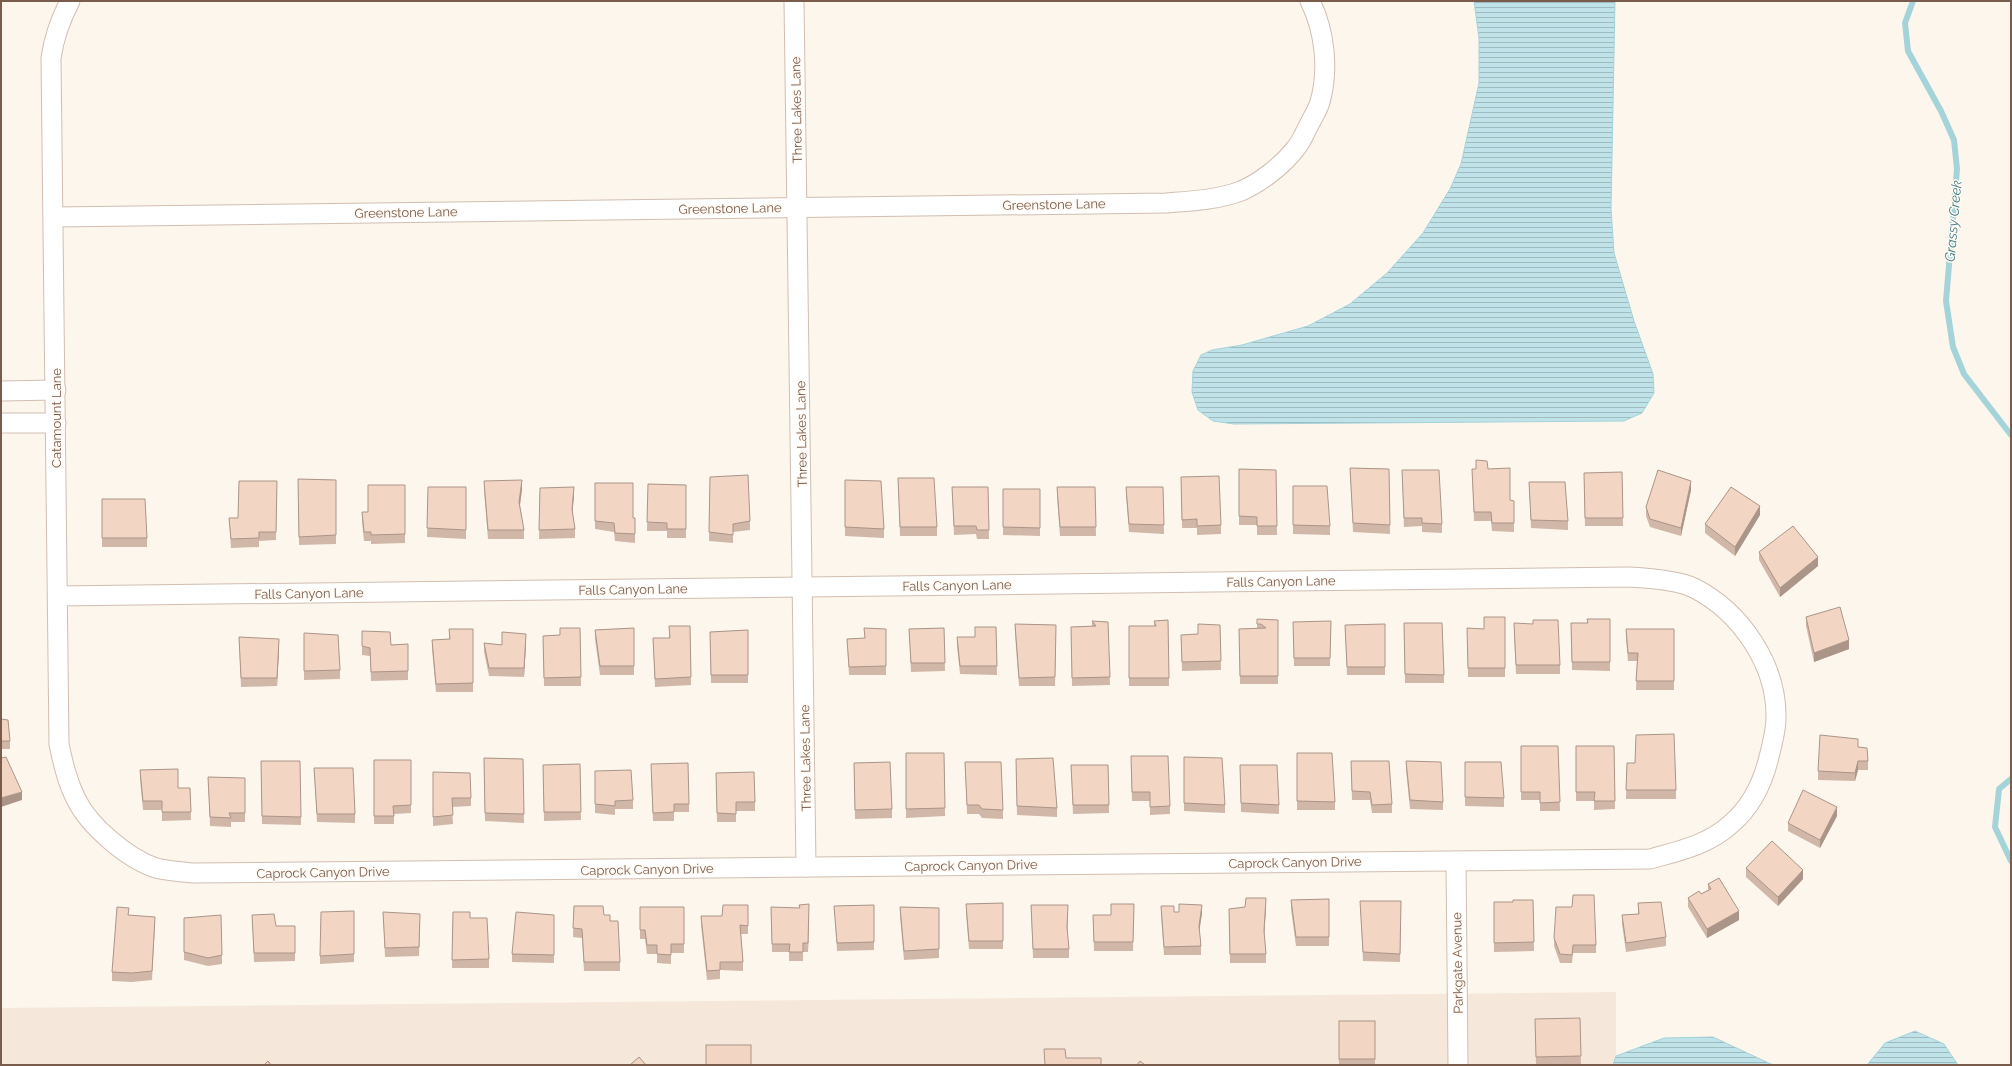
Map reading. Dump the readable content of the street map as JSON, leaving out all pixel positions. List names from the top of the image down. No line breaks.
{"streets":{"street":["Three Lakes Lane","Greenstone Lane","Catamount Lane","Falls Canyon Lane","Caprock Canyon Drive","Parkgate Avenue"]},"crossings":[["Three Lakes Lane","Greenstone Lane"],["Three Lakes Lane","Falls Canyon Lane"],["Three Lakes Lane","Caprock Canyon Drive"],["Greenstone Lane","Catamount Lane"],["Catamount Lane","Falls Canyon Lane"],["Catamount Lane","Caprock Canyon Drive"],["Falls Canyon Lane","Caprock Canyon Drive"],["Caprock Canyon Drive","Parkgate Avenue"]],"water":["Grassy Creek"]}
